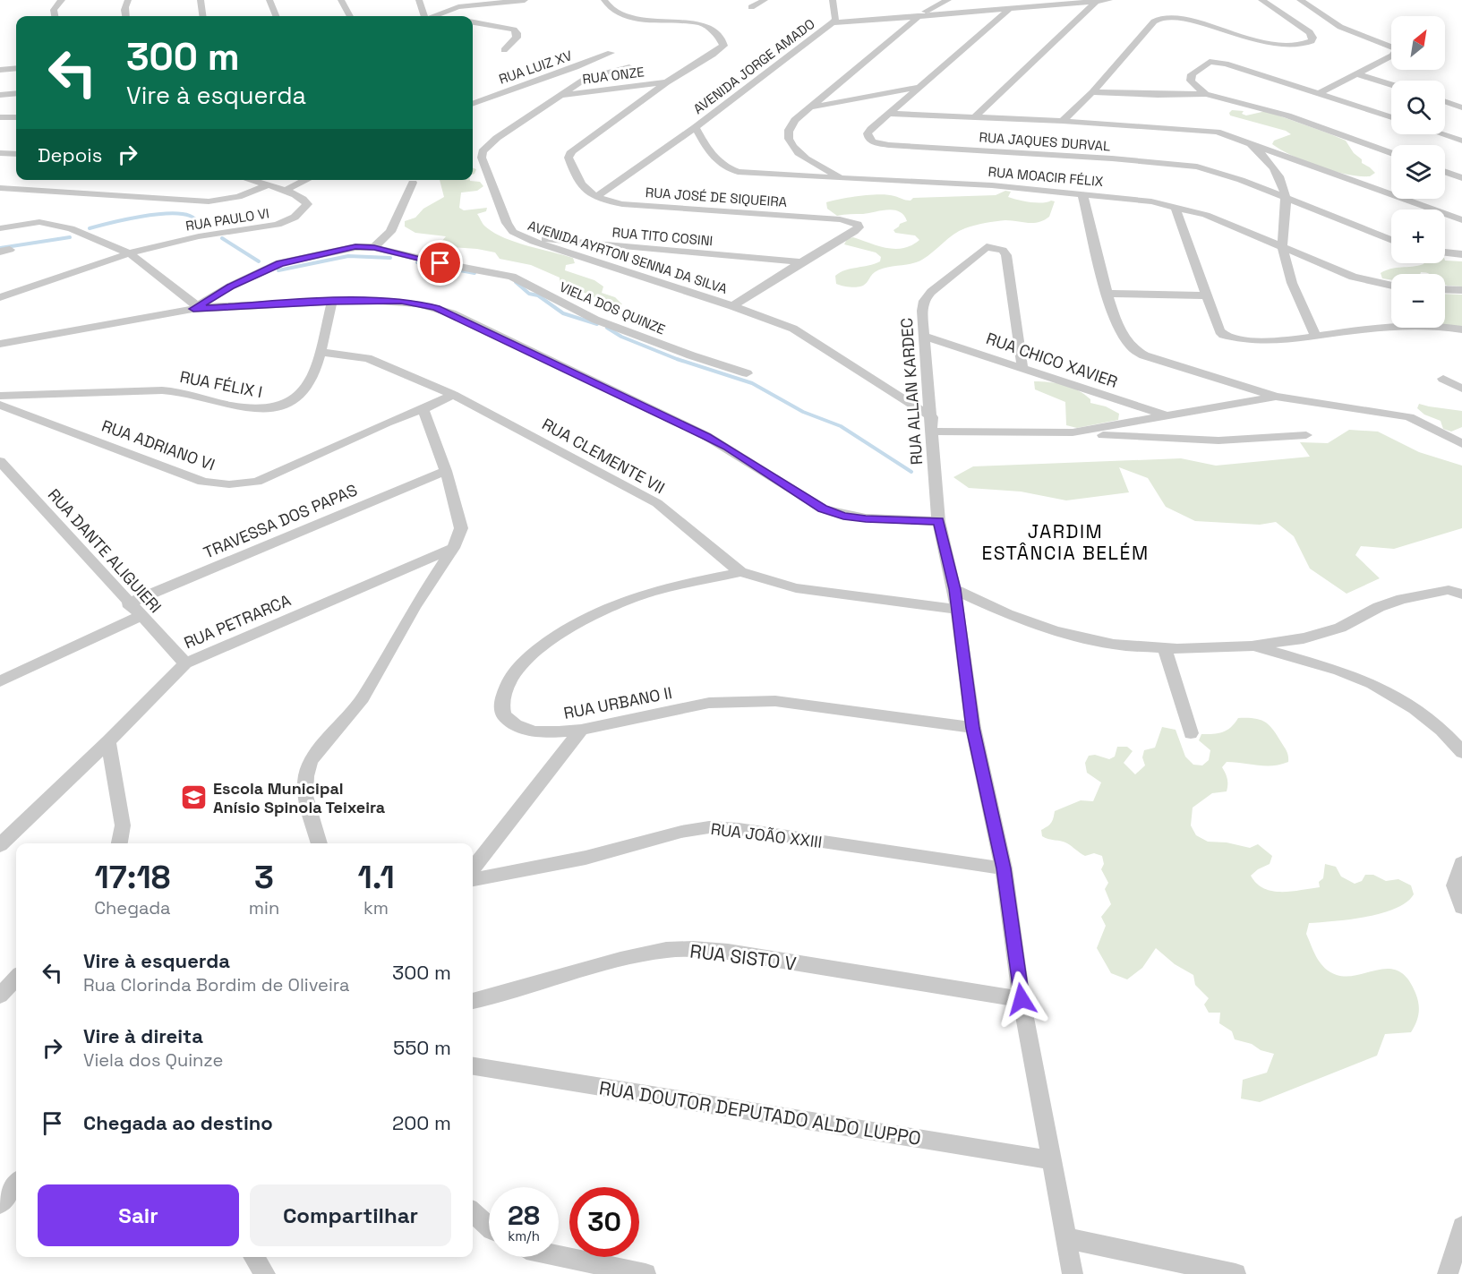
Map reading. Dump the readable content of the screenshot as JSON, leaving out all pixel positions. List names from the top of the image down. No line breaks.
{"streets":{"street":["AVENIDA JORGE AMADO","RUA LUIZ XV","RUA ONZE","RUA JAQUES DURVAL","RUA MOACIR FÉLIX","RUA JOSÉ DE SIQUEIRA","RUA PAULO VI","RUA TITO COSINI","AVENIDA AYRTON SENNA DA SILVA","VIELA DOS QUINZE","RUA CHICO XAVIER","RUA FÉLIX I","RUA ALLAN KARDEC","RUA ADRIANO VI","RUA CLEMENTE VII","TRAVESSA DOS PAPAS","RUA DANTE ALIGUIERI","RUA PETRARCA","RUA URBANO II","RUA JOÃO XXIII","RUA SISTO V","RUA DOUTOR DEPUTADO ALDO LUPPO"]},"crossings":[["AVENIDA JORGE AMADO","RUA JAQUES DURVAL"],["AVENIDA JORGE AMADO","RUA MOACIR FÉLIX"],["AVENIDA JORGE AMADO","RUA JOSÉ DE SIQUEIRA"],["RUA ONZE","AVENIDA AYRTON SENNA DA SILVA"],["RUA JOSÉ DE SIQUEIRA","RUA TITO COSINI"],["RUA JOSÉ DE SIQUEIRA","AVENIDA AYRTON SENNA DA SILVA"],["RUA TITO COSINI","AVENIDA AYRTON SENNA DA SILVA"],["AVENIDA AYRTON SENNA DA SILVA","RUA ALLAN KARDEC"],["RUA CHICO XAVIER","RUA ALLAN KARDEC"],["RUA FÉLIX I","RUA ADRIANO VI"],["RUA FÉLIX I","RUA CLEMENTE VII"],["RUA ALLAN KARDEC","RUA CLEMENTE VII"],["RUA ALLAN KARDEC","RUA URBANO II"],["RUA ALLAN KARDEC","RUA JOÃO XXIII"],["RUA ALLAN KARDEC","RUA SISTO V"],["RUA ALLAN KARDEC","RUA DOUTOR DEPUTADO ALDO LUPPO"],["RUA ADRIANO VI","RUA CLEMENTE VII"],["RUA CLEMENTE VII","RUA URBANO II"],["TRAVESSA DOS PAPAS","RUA DANTE ALIGUIERI"],["RUA DANTE ALIGUIERI","RUA PETRARCA"]],"districts":["JARDIM ESTÂNCIA BELÉM"],"places":{"school or university":["Escola Municipal Anísio Spinola Teixeira"]},"north":"top right","page":{"map_buttons":["+","−"],"turn":["300 m","Vire à esquerda"],"then":"Depois","eta":["17:18","Chegada","3","min","1.1","km"],"list":[{"name":"Vire à esquerda","note":"Rua Clorinda Bordim de Oliveira","value":"300 m"},{"name":"Vire à direita","note":"Viela dos Quinze","value":"550 m"},{"name":"Chegada ao destino","value":"200 m"}],"buttons":["Sair","Compartilhar"],"speed":"28 km/h","limit":"30"}}
